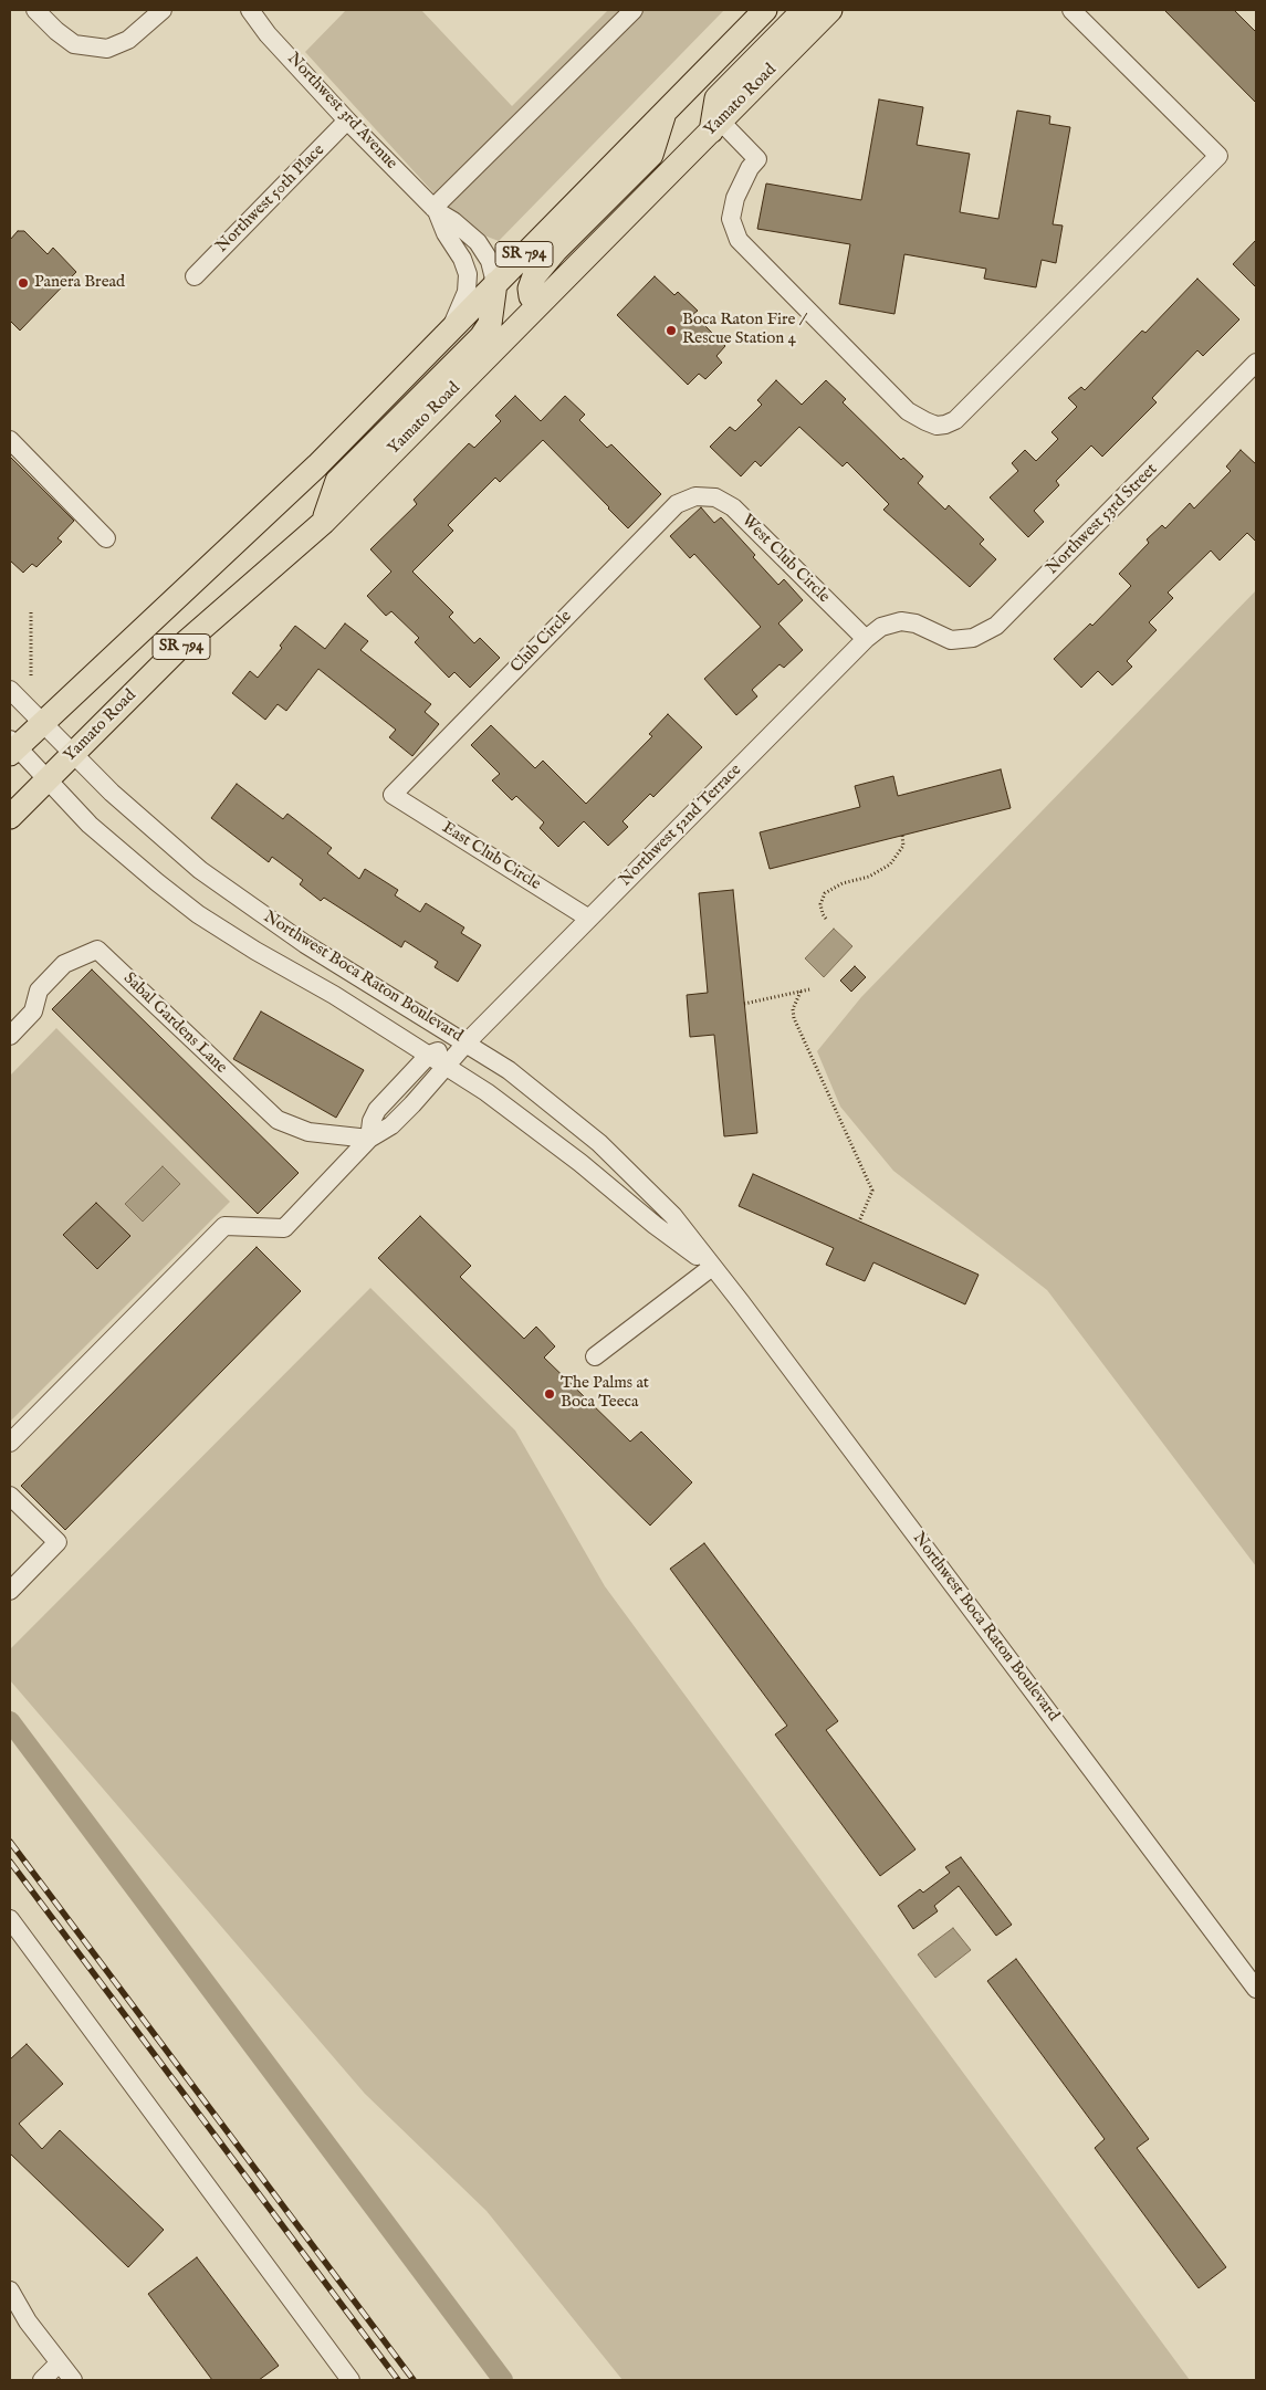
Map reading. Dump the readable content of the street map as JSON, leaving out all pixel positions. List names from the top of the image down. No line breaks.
{"streets":{"main road":["Yamato Road","SR 794"],"street":["Northwest 3rd Avenue","Northwest 50th Place","Northwest 53rd Street","West Club Circle","Club Circle","Northwest 52nd Terrace","East Club Circle","Northwest Boca Raton Boulevard","Sabal Gardens Lane"]},"crossings":[["Yamato Road","Northwest Boca Raton Boulevard"],["Northwest 3rd Avenue","Northwest 50th Place"],["Northwest 3rd Avenue","SR 794"],["SR 794","Northwest Boca Raton Boulevard"],["Northwest 53rd Street","Northwest 52nd Terrace"],["West Club Circle","Club Circle"],["West Club Circle","Northwest 52nd Terrace"],["Club Circle","East Club Circle"],["Northwest 52nd Terrace","East Club Circle"],["Northwest 52nd Terrace","Northwest Boca Raton Boulevard"]],"places":["Panera Bread","Boca Raton Fire / Rescue Station 4","The Palms at Boca Teeca"]}
